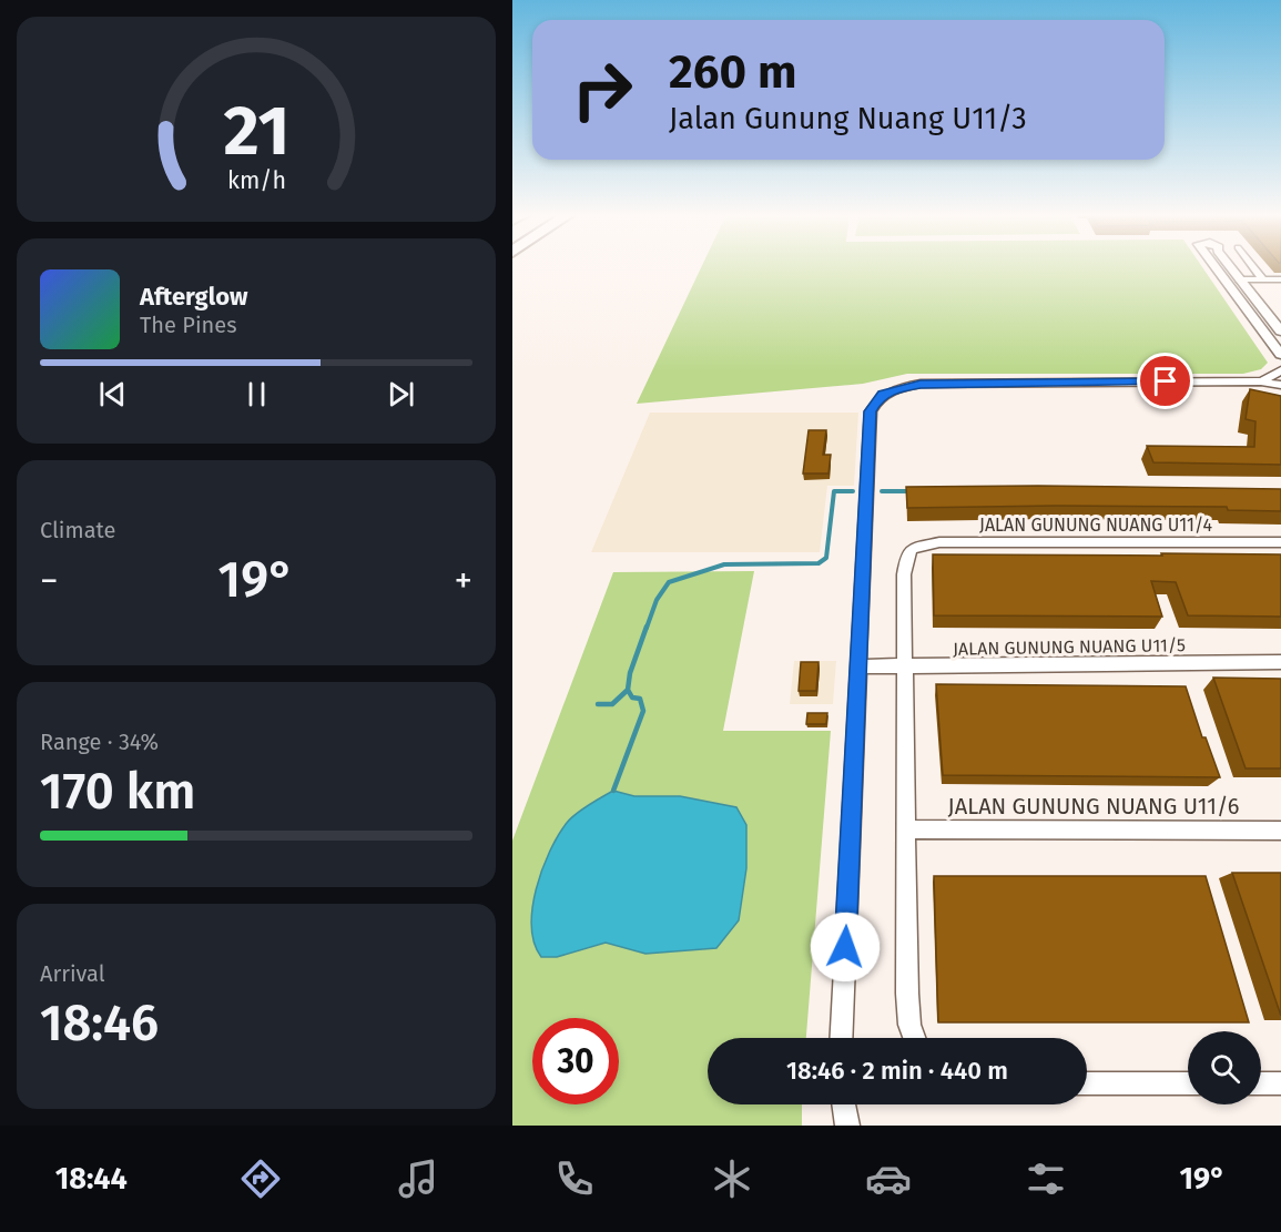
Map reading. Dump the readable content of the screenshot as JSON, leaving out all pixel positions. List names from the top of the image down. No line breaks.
{"streets":{"street":["JALAN GUNUNG NUANG U11/4","JALAN GUNUNG NUANG U11/5","JALAN GUNUNG NUANG U11/6"]},"crossings":[["JALAN GUNUNG NUANG U11/4","JALAN GUNUNG NUANG U11/5"]],"page":{"turn":["260 m","Jalan Gunung Nuang U11/3"],"song":["Afterglow","The Pines"],"tile":["Climate",["Range · 34%","170 km"],["Arrival","18:46"]],"heat":["−","19°","+"],"limit":"30","trip":"18:46 · 2 min · 440 m","tabs":["18:44","19°"],"gauge":["21","km/h"]}}
